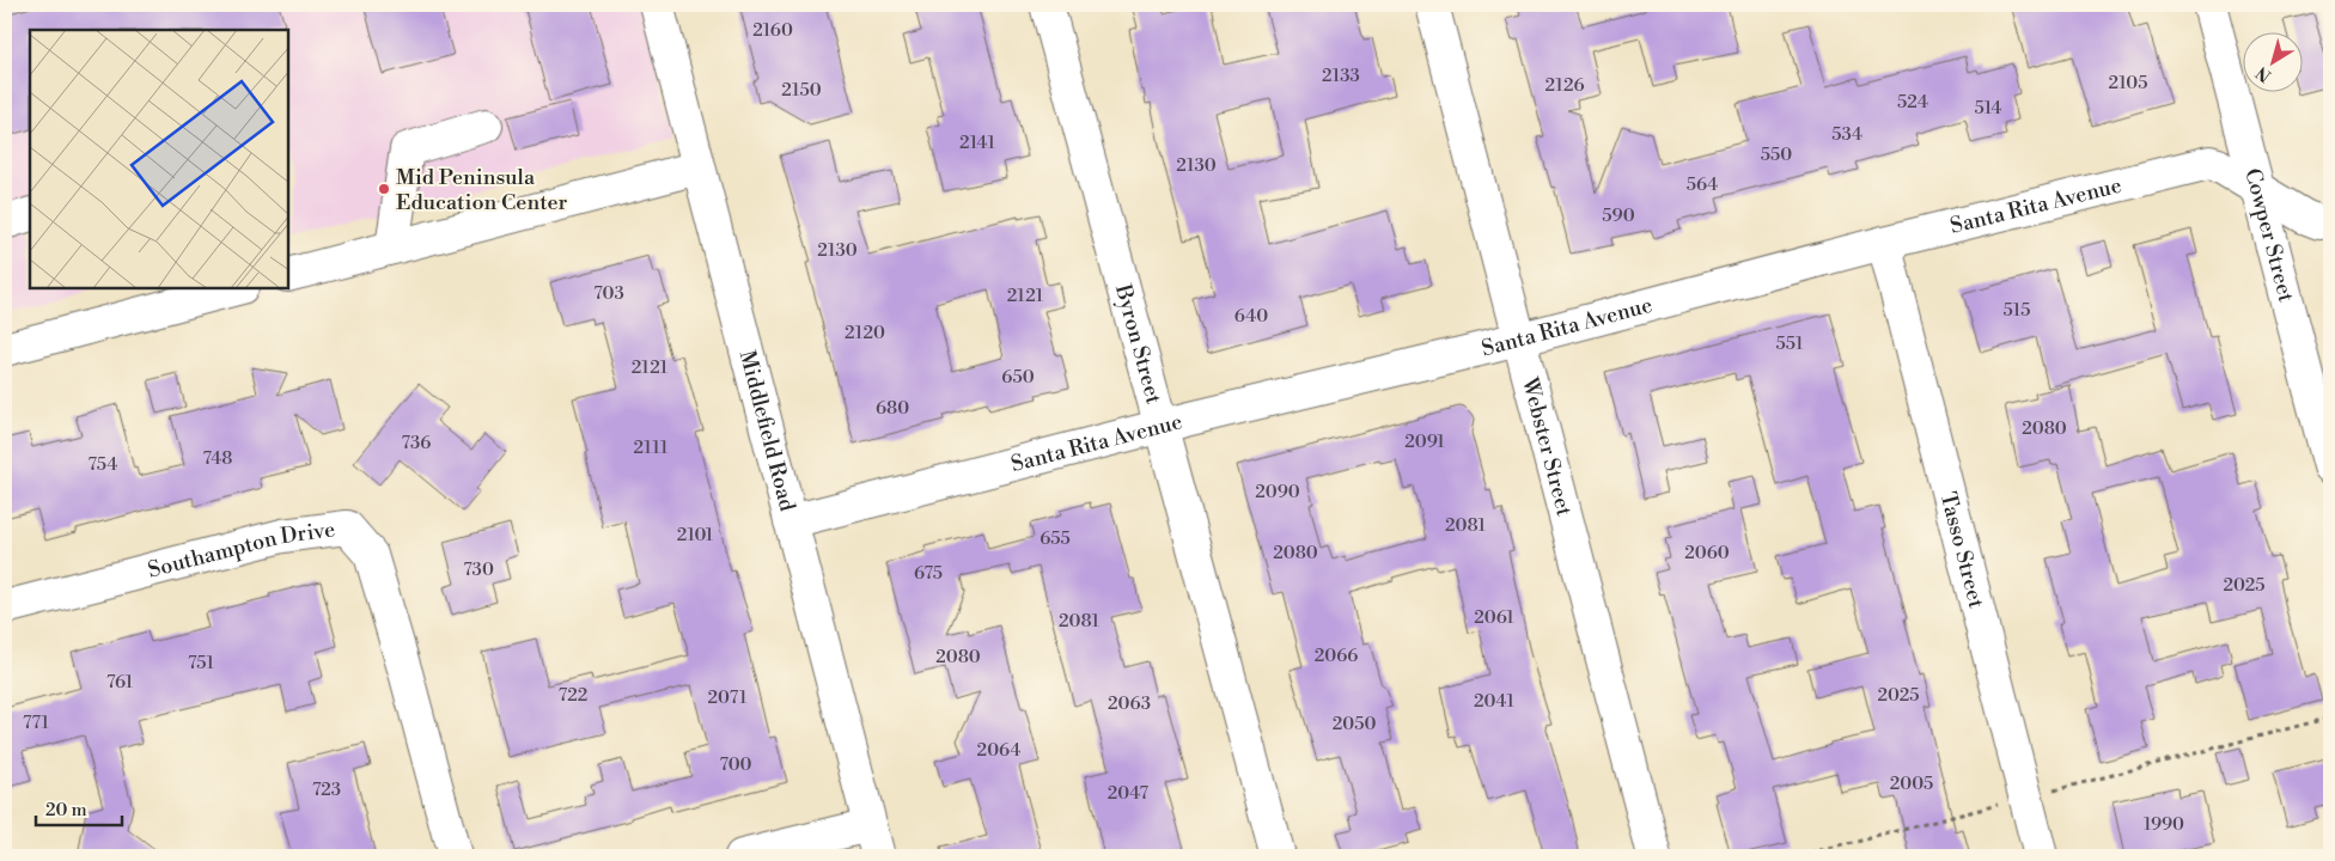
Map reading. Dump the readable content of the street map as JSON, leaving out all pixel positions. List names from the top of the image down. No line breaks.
{"streets":{"street":["Santa Rita Avenue","Cowper Street","Byron Street","Middlefield Road","Webster Street","Southampton Drive","Tasso Street"]},"crossings":[["Santa Rita Avenue","Cowper Street"],["Santa Rita Avenue","Byron Street"],["Santa Rita Avenue","Middlefield Road"],["Santa Rita Avenue","Webster Street"],["Santa Rita Avenue","Tasso Street"]],"places":["Mid Peninsula Education Center"],"house_numbers":["2160","2133","2105","2126","2150","524","514","534","2141","550","2130","564","590","2130","703","2121","515","640","2120","551","2121","650","680","2080","2091","736","2111","748","754","2090","2081","2101","655","2080","2060","730","675","2025","2061","2081","2066","2080","751","761","722","2025","2071","2041","2063","771","2050","2064","700","2005","723","2047","1990"],"scale_bar":"20 m","north":"bottom left"}
